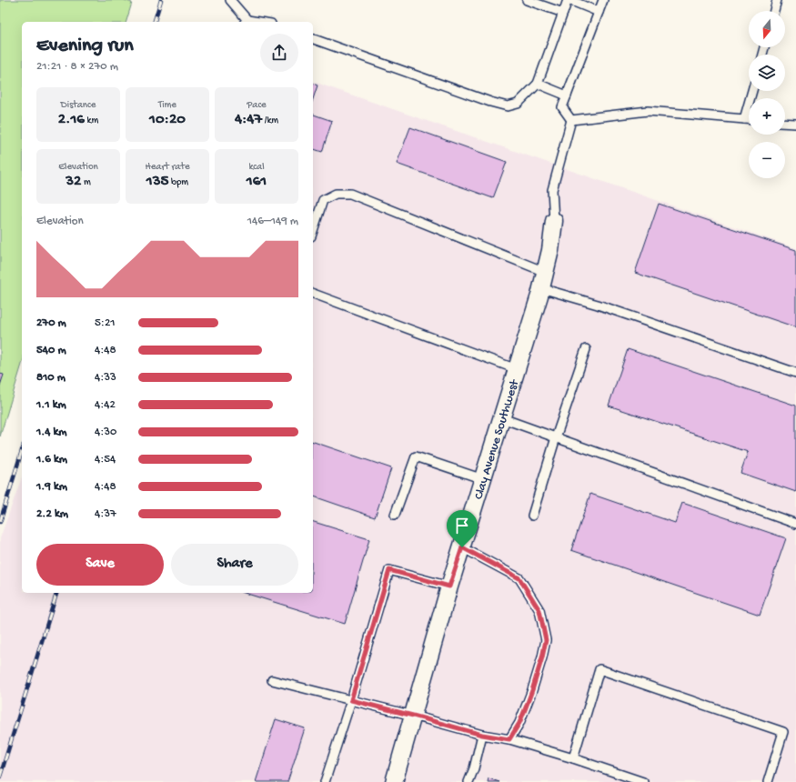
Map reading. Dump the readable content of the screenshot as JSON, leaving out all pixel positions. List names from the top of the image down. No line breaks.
{"streets":{"street":["Clay Avenue Southwest"]},"north":"bottom","page":{"map_buttons":["+","−"],"heading":["Evening run","21:21 · 8 × 270 m"],"stats":[["Distance","2.16 km"],["Time","10:20"],["Pace","4:47 /km"],["Elevation","32 m"],["Heart rate","135 bpm"],["kcal","161"]],"chart":["Elevation","146–149 m"],"list":[{"name":"270 m","note":"5:21"},{"name":"540 m","note":"4:48"},{"name":"810 m","note":"4:33"},{"name":"1.1 km","note":"4:42"},{"name":"1.4 km","note":"4:30"},{"name":"1.6 km","note":"4:54"},{"name":"1.9 km","note":"4:48"},{"name":"2.2 km","note":"4:37"}],"buttons":["Save","Share"]}}
